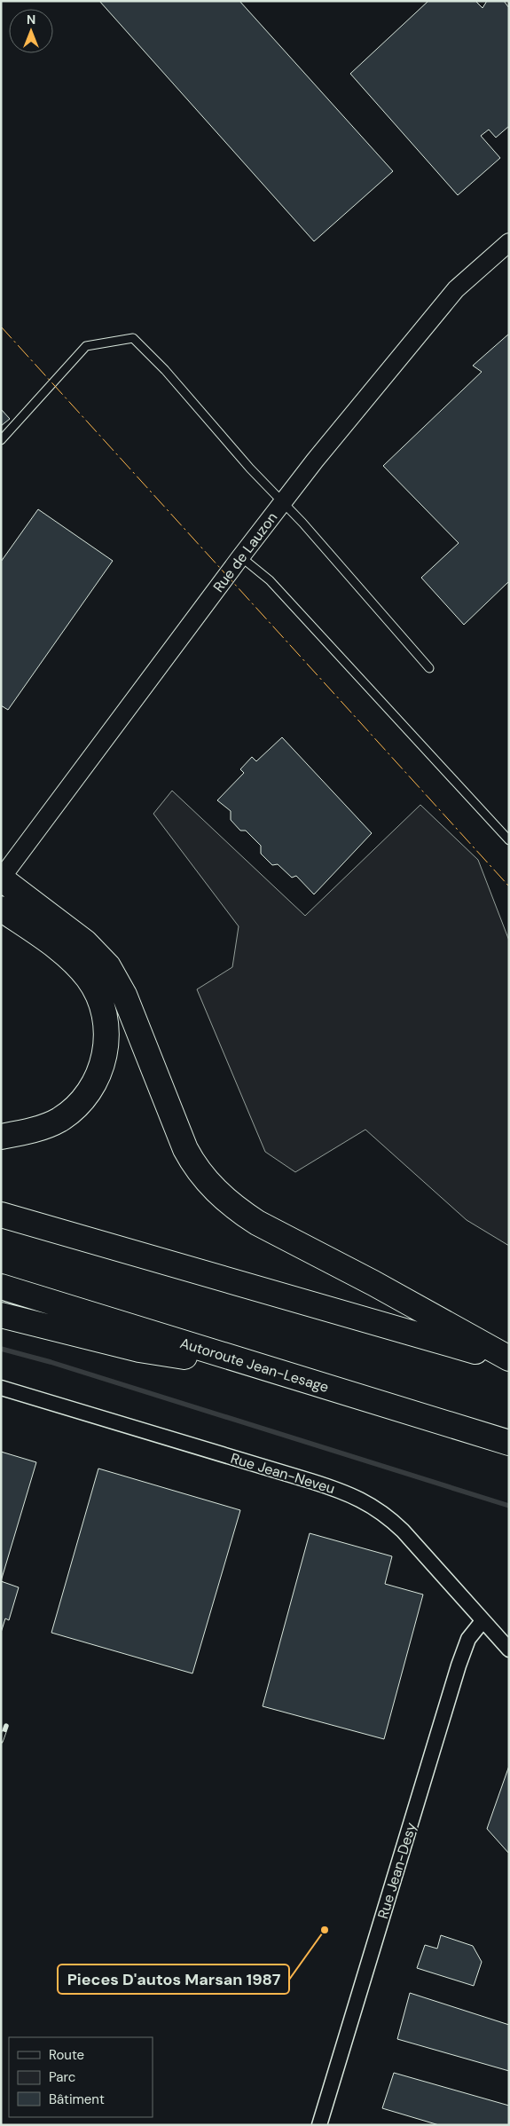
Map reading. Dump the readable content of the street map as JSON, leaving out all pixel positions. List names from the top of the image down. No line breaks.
{"streets":{"highway":["Autoroute Jean-Lesage"],"street":["Rue de Lauzon","Rue Jean-Neveu","Rue Jean-Desy"]},"crossings":[["Rue Jean-Neveu","Rue Jean-Desy"]],"places":["Pieces D'autos Marsan 1987"],"legend":["Route","Parc","Bâtiment"],"north":"top"}
